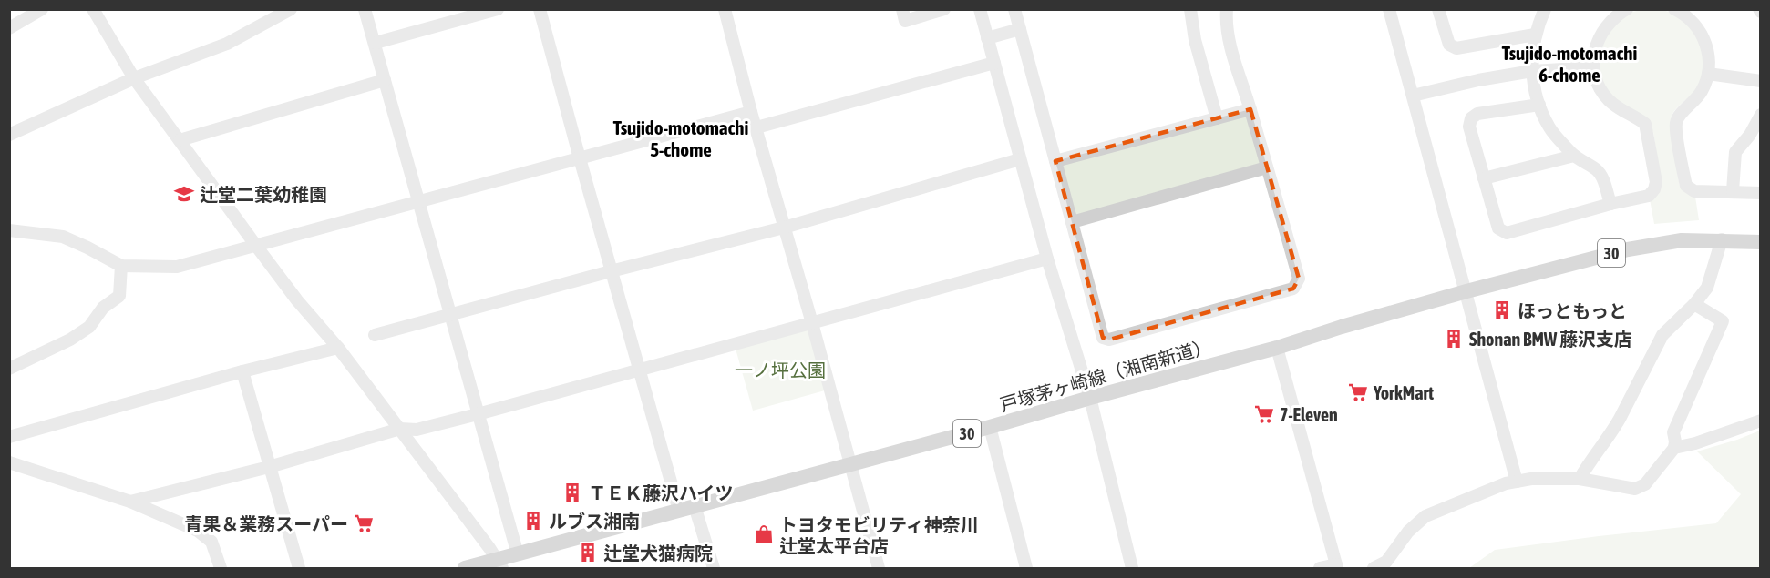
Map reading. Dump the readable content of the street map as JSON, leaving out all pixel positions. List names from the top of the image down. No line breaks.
{"streets":{"main road":["30","戸塚茅ヶ崎線（湘南新道）"]},"districts":["Tsujido-motomachi 6-chome","Tsujido-motomachi 5-chome"],"parks":["一ノ坪公園"],"places":{"school or university":["辻堂二葉幼稚園"],"building":["ほっともっと","Shonan BMW 藤沢支店","ＴＥＫ藤沢ハイツ","ルブス湘南","辻堂犬猫病院"],"supermarket":["YorkMart","7-Eleven","青果＆業務スーパー"],"shop":["トヨタモビリティ神奈川 辻堂太平台店"]}}
